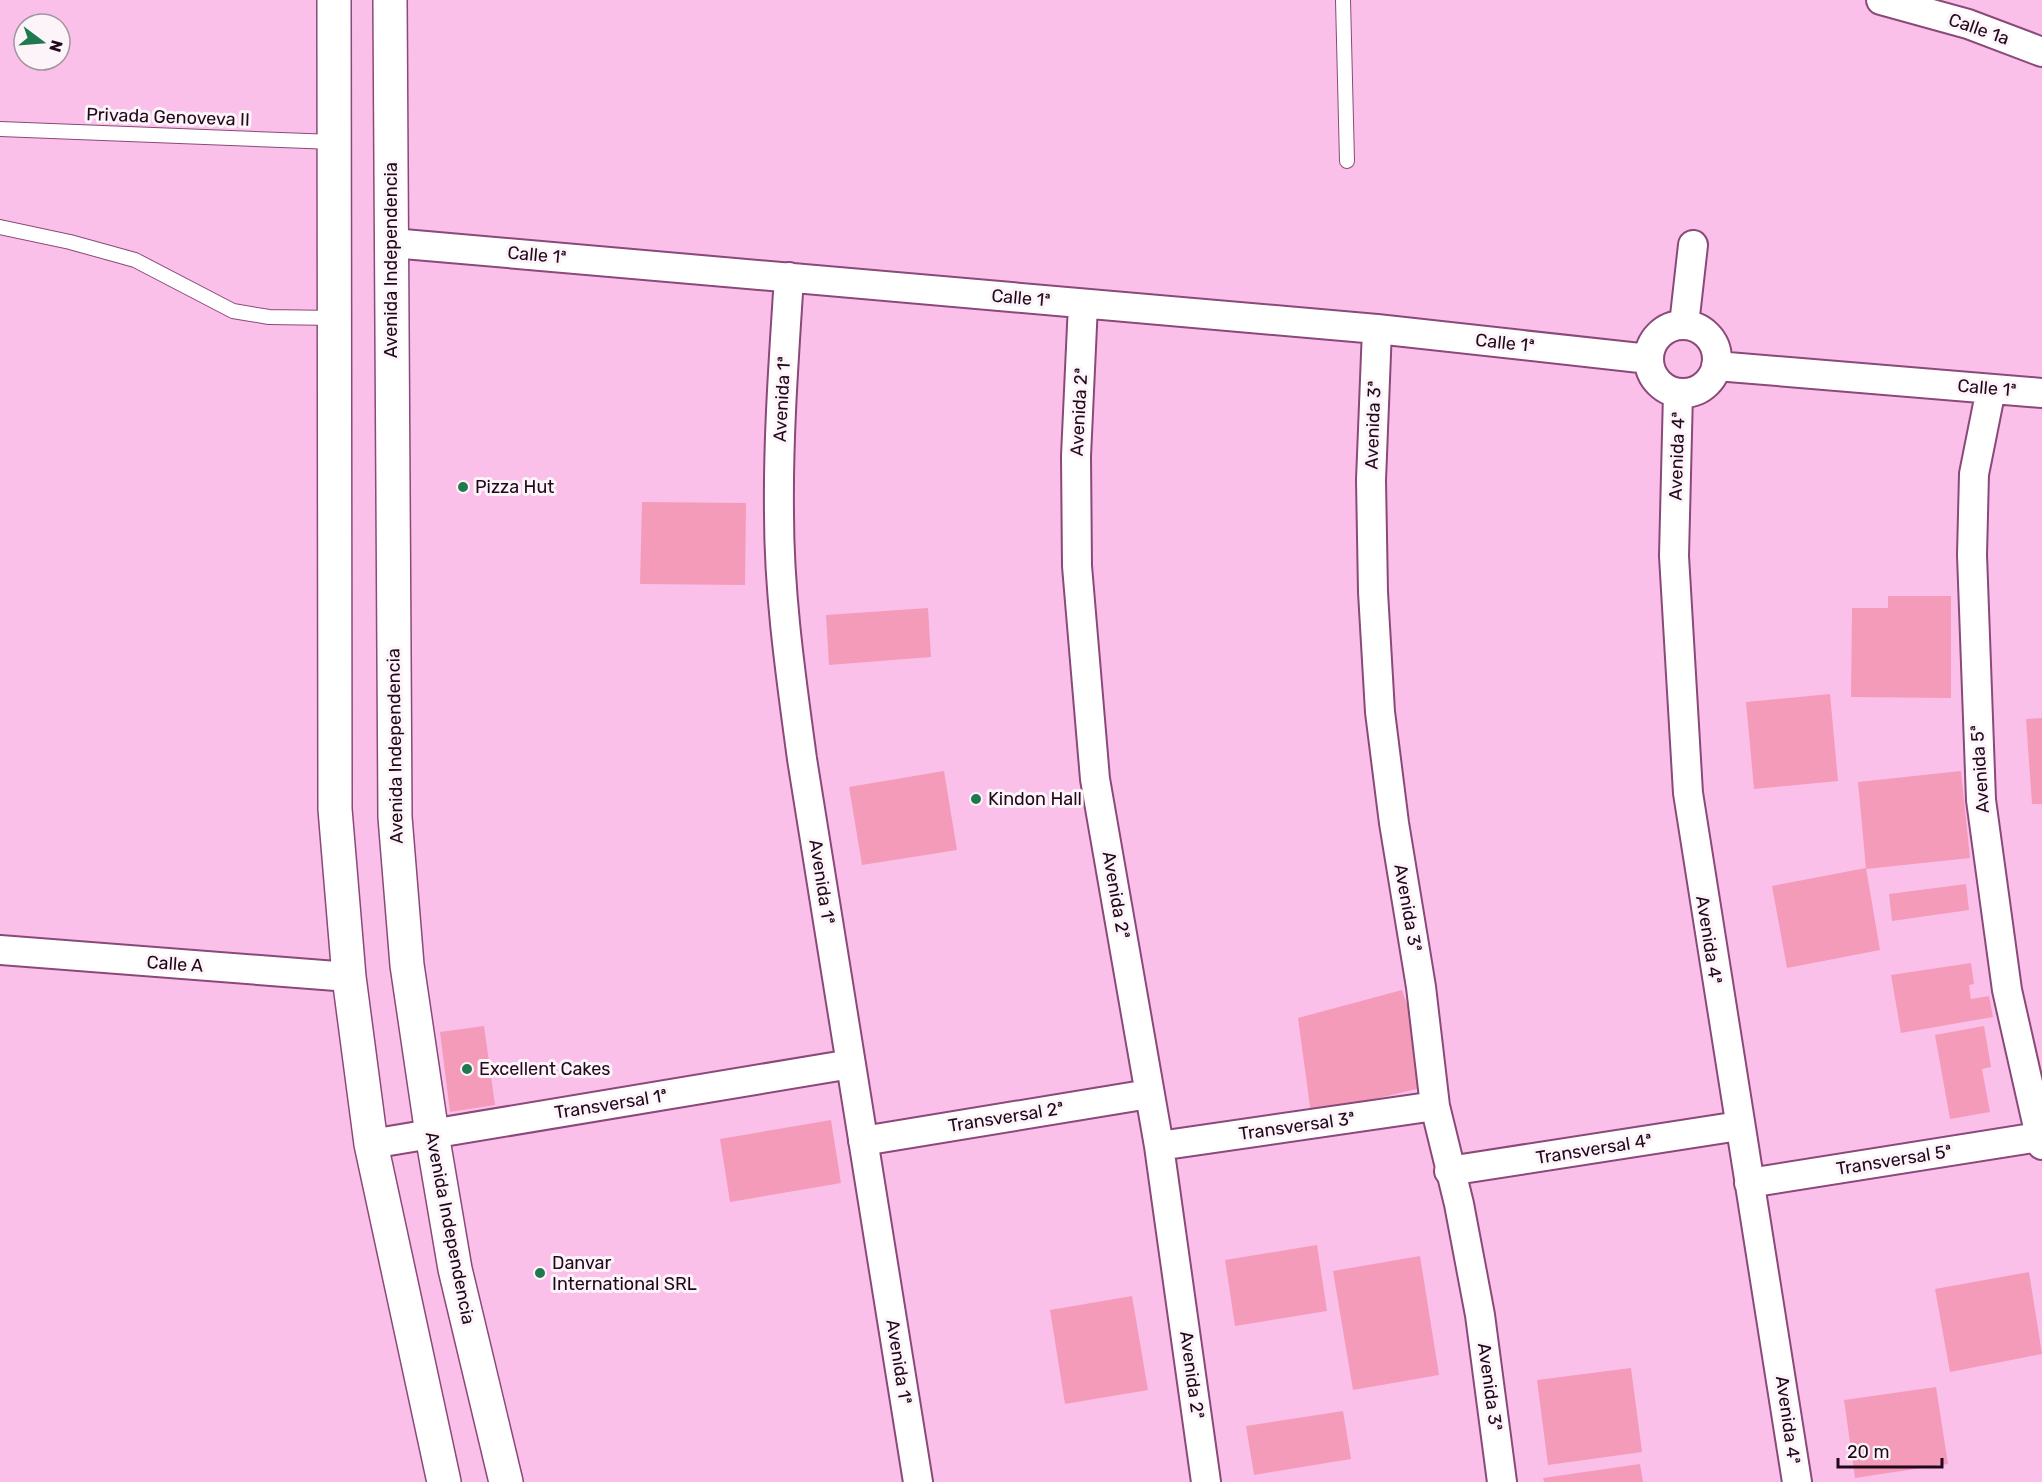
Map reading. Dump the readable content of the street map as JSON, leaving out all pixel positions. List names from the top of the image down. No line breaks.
{"streets":{"main road":["Avenida Independencia"],"street":["Calle 1a","Calle 1ª","Avenida 1ª","Avenida 2ª","Avenida 3ª","Avenida 4ª","Avenida 5ª","Calle A","Transversal 1ª","Transversal 2ª","Transversal 3ª","Transversal 4ª","Transversal 5ª"],"lane":["Privada Genoveva II"]},"crossings":[["Calle 1ª","Avenida Independencia"],["Calle 1ª","Avenida 1ª"],["Calle 1ª","Avenida 2ª"],["Calle 1ª","Avenida 3ª"],["Calle 1ª","Avenida 4ª"],["Calle 1ª","Avenida 5ª"],["Avenida Independencia","Transversal 1ª"],["Avenida 1ª","Transversal 1ª"],["Avenida 1ª","Transversal 2ª"],["Avenida 2ª","Transversal 2ª"],["Avenida 2ª","Transversal 3ª"],["Avenida 3ª","Transversal 3ª"],["Avenida 3ª","Transversal 4ª"],["Avenida 4ª","Transversal 4ª"],["Avenida 4ª","Transversal 5ª"],["Avenida 5ª","Transversal 5ª"]],"places":["Pizza Hut","Kindon Hall","Excellent Cakes","Danvar International SRL"],"scale_bar":"20 m","north":"right"}
